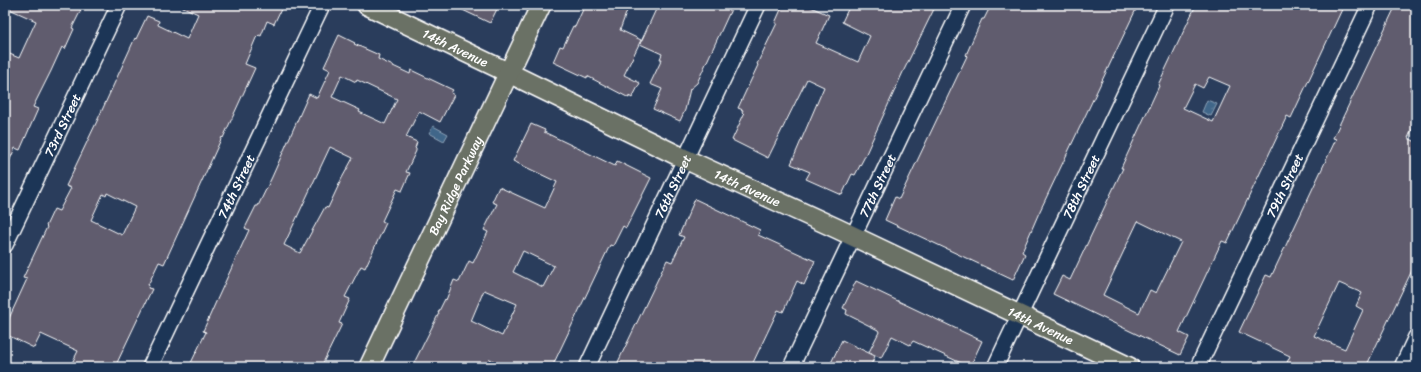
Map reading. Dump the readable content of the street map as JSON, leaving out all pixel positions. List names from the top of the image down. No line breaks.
{"streets":{"main road":["14th Avenue","Bay Ridge Parkway"],"street":["73rd Street","74th Street","76th Street","77th Street","78th Street","79th Street"]},"crossings":[["14th Avenue","Bay Ridge Parkway"],["14th Avenue","76th Street"],["14th Avenue","77th Street"],["14th Avenue","78th Street"]]}
